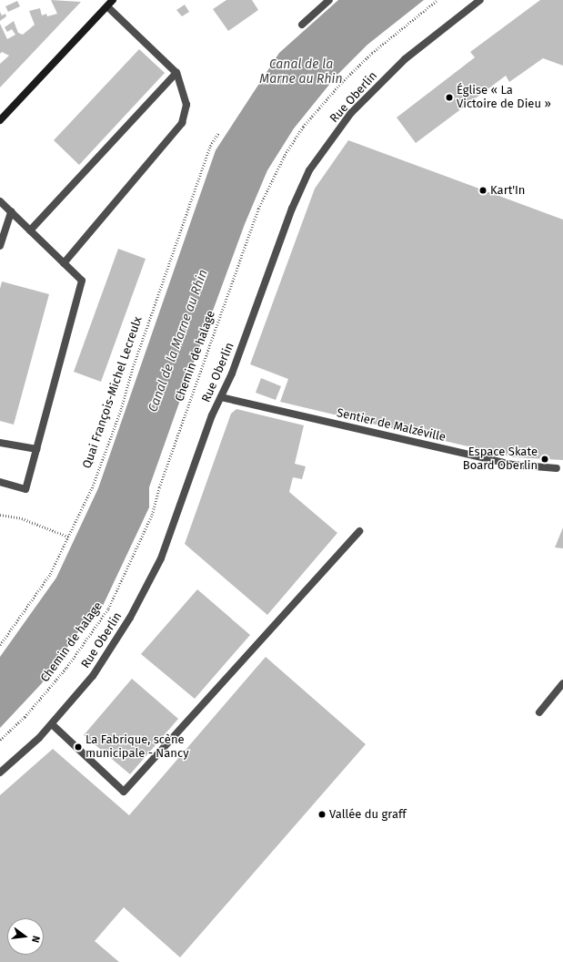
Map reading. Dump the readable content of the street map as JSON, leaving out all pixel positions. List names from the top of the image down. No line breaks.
{"streets":{"street":["Rue Oberlin","Sentier de Malzéville"],"path":["Chemin de halage","Quai François-Michel Lecreulx"]},"crossings":[["Rue Oberlin","Sentier de Malzéville"]],"water":["Canal de la Marne au Rhin"],"places":["Église « La Victoire de Dieu »","Kart'In","Espace Skate Board Oberlin","La Fabrique, scène municipale - Nancy","Vallée du graff"],"north":"right"}
